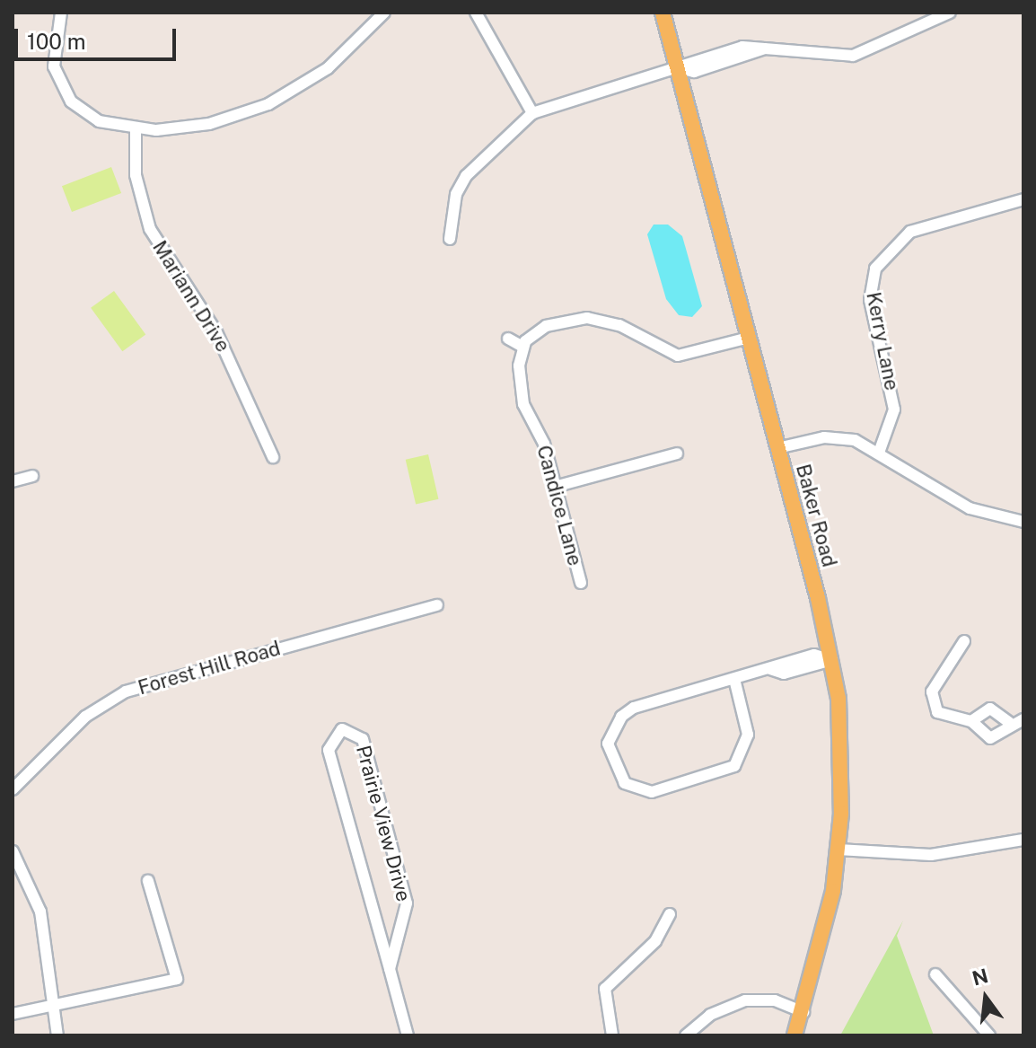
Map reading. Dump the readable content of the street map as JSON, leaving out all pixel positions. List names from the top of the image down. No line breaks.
{"streets":{"main road":["Baker Road"],"street":["Mariann Drive","Kerry Lane","Candice Lane","Forest Hill Road","Prairie View Drive"]},"scale_bar":"100 m","north":"top"}
